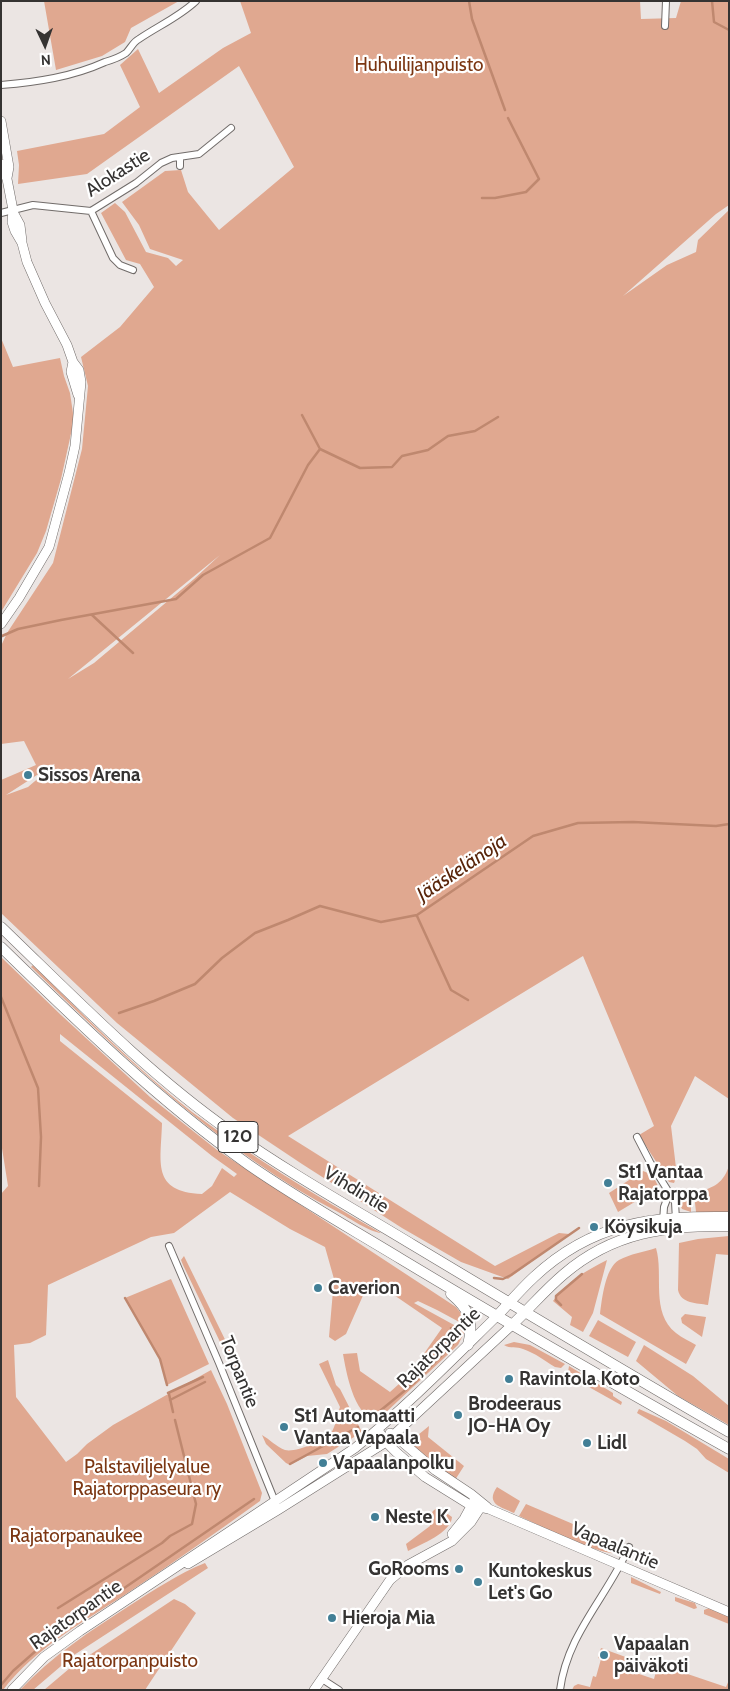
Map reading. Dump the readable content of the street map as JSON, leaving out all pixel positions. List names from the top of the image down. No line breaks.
{"streets":{"main road":["120","Vihdintie","Rajatorpantie"],"street":["Alokastie","Torpantie","Vapaalantie"]},"crossings":[["Vihdintie","Rajatorpantie"],["Rajatorpantie","Torpantie"],["Rajatorpantie","Vapaalantie"]],"water":["Jääskelänoja"],"parks":["Huhuilijanpuisto","Palstaviljelyalue Rajatorppaseura ry","Rajatorpanaukee","Rajatorpanpuisto"],"places":["Sissos Arena","St1 Vantaa Rajatorppa","Köysikuja","Caverion","Ravintola Koto","Brodeeraus JO-HA Oy","St1 Automaatti Vantaa Vapaala","Lidl","Vapaalanpolku","Neste K","GoRooms","Kuntokeskus Let's Go","Hieroja Mia","Vapaalan päiväkoti"],"north":"bottom"}
